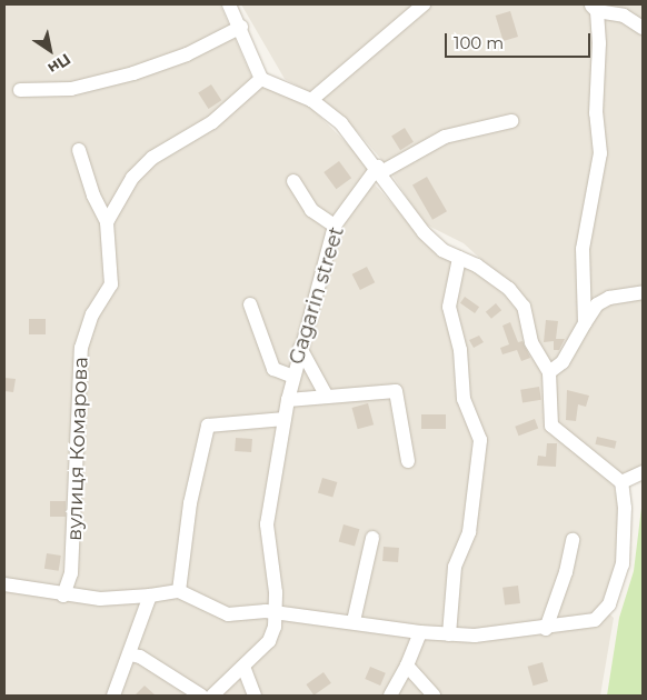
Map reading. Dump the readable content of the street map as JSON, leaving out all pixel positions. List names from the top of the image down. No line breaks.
{"streets":{"street":["Gagarin street","вулиця Комарова"]},"scale_bar":"100 m","north":"bottom right"}
